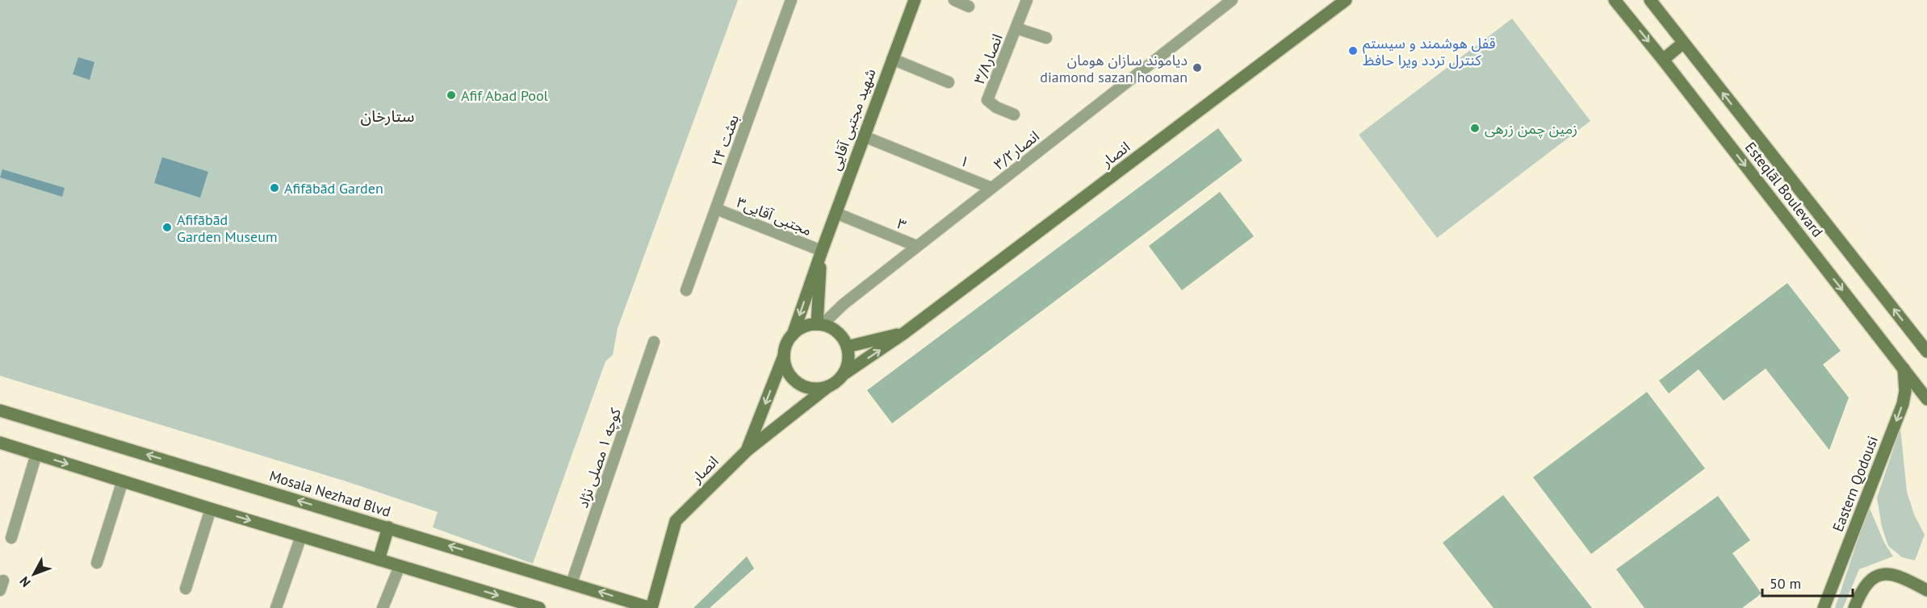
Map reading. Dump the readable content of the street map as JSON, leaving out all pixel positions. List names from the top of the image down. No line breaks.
{"streets":{"main road":["شهید مجتبی آقایی","انصار","Esteqlāl Boulevard","Eastern Qodousi","Mosala Nezhad Blvd"],"street":["انصار۳/۸","بعثت ۲۴","انصار۳/۲","۱","مجتبی آقایی۳","۳","کوچه ۱ مصلی نژاد"]},"crossings":[["شهید مجتبی آقایی","انصار۳/۲"],["شهید مجتبی آقایی","انصار"],["شهید مجتبی آقایی","۱"],["شهید مجتبی آقایی","مجتبی آقایی۳"],["شهید مجتبی آقایی","۳"],["بعثت ۲۴","مجتبی آقایی۳"],["انصار۳/۲","انصار"],["انصار۳/۲","۱"],["انصار۳/۲","۳"],["انصار","Mosala Nezhad Blvd"],["Esteqlāl Boulevard","Eastern Qodousi"],["کوچه ۱ مصلی نژاد","Mosala Nezhad Blvd"]],"one_way":["Eastern Qodousi"],"districts":["ستارخان"],"places":["قفل هوشمند و سیستم کنترل تردد ویرا حافظ","دیاموند سازان هومان diamond sazan hooman","Afif Abad Pool","زمین چمن زرهی","Afifābād Garden","Afifābād Garden Museum"],"scale_bar":"50 m","north":"bottom left"}
